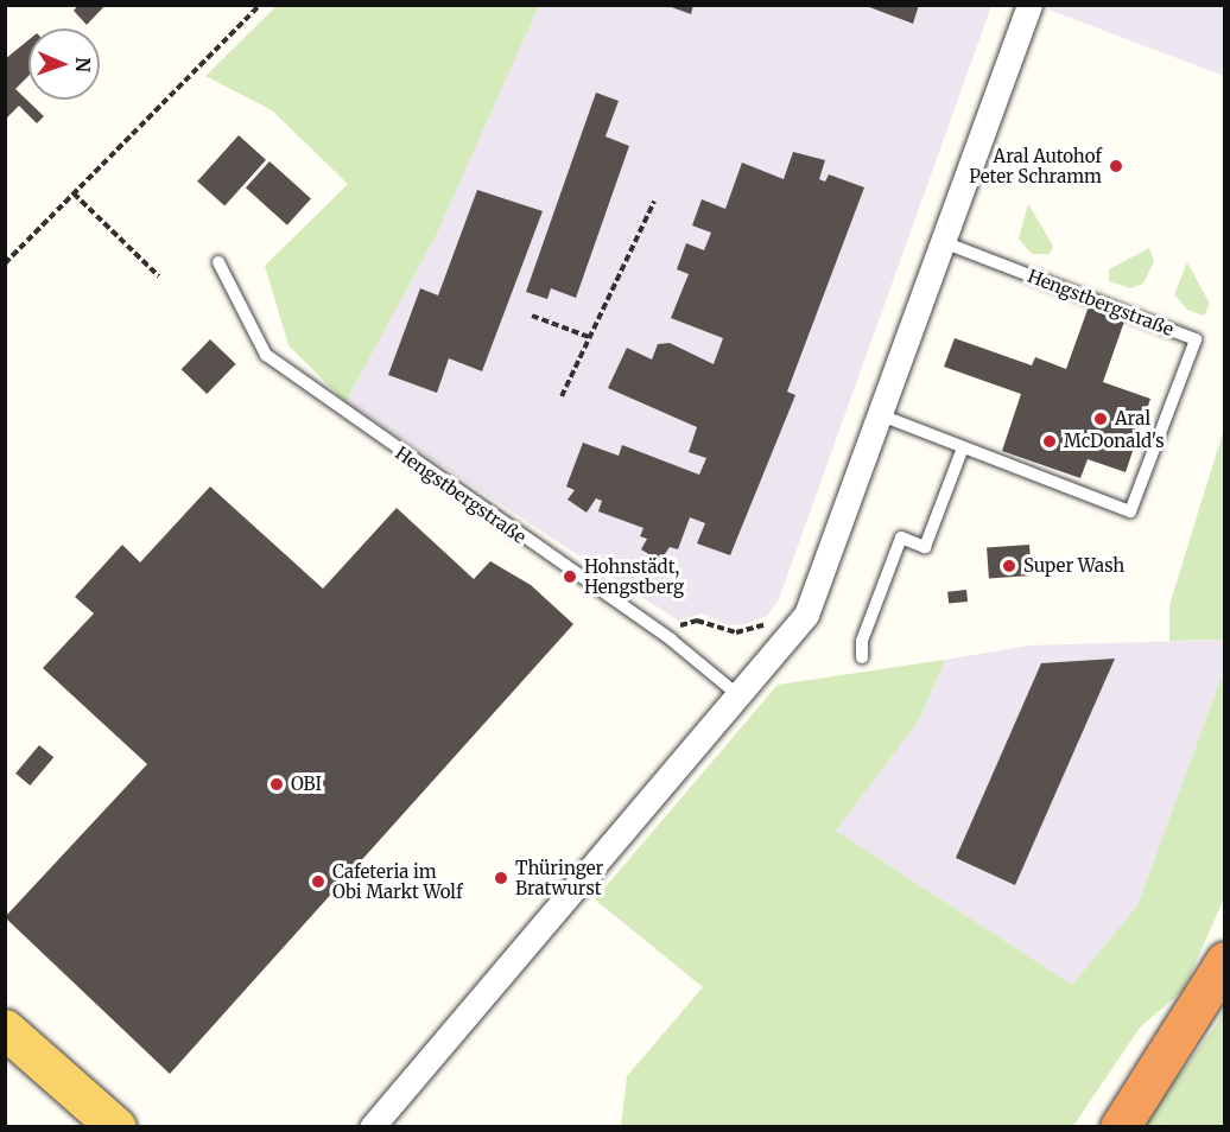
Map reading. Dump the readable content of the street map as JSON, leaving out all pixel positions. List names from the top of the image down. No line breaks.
{"streets":{"lane":["Hengstbergstraße"]},"places":["Aral Autohof Peter Schramm","Aral","McDonald's","Super Wash","Hohnstädt, Hengstberg","OBI","Thüringer Bratwurst","Cafeteria im Obi Markt Wolf"],"north":"right"}
